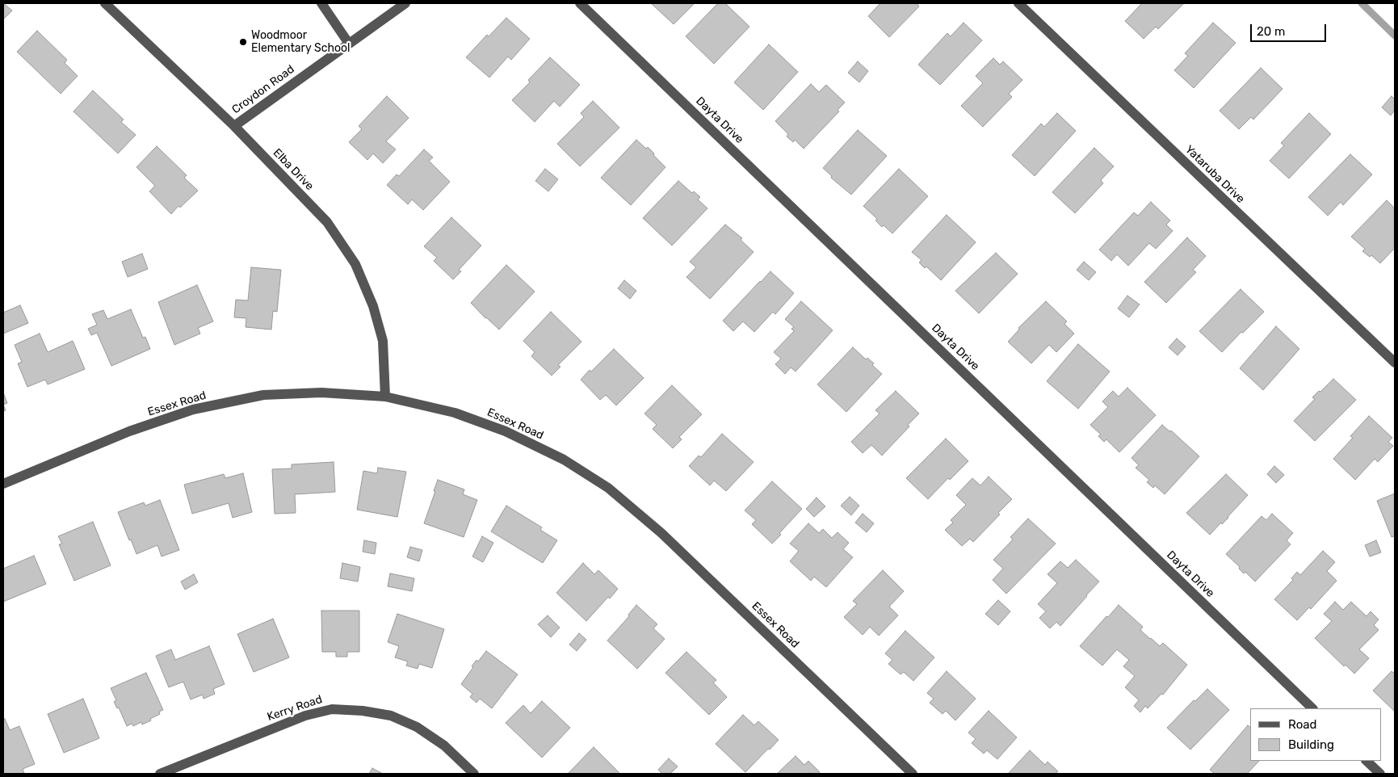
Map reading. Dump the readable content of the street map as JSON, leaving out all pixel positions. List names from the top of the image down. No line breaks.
{"streets":{"street":["Croydon Road","Dayta Drive","Elba Drive","Yataruba Drive","Essex Road","Kerry Road"]},"crossings":[["Croydon Road","Elba Drive"],["Elba Drive","Essex Road"]],"places":["Woodmoor Elementary School"],"legend":["Road","Building"],"scale_bar":"20 m"}
